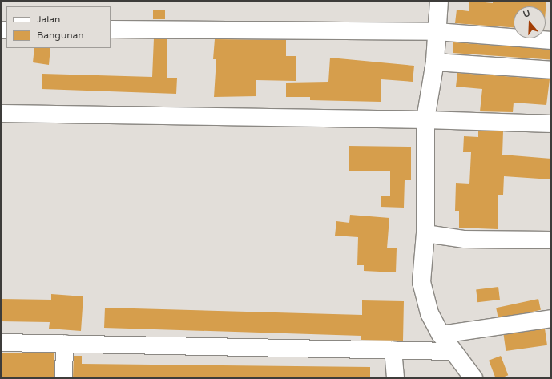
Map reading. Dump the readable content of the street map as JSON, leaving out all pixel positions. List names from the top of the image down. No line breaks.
{"legend":["Jalan","Bangunan"],"north":"top"}
